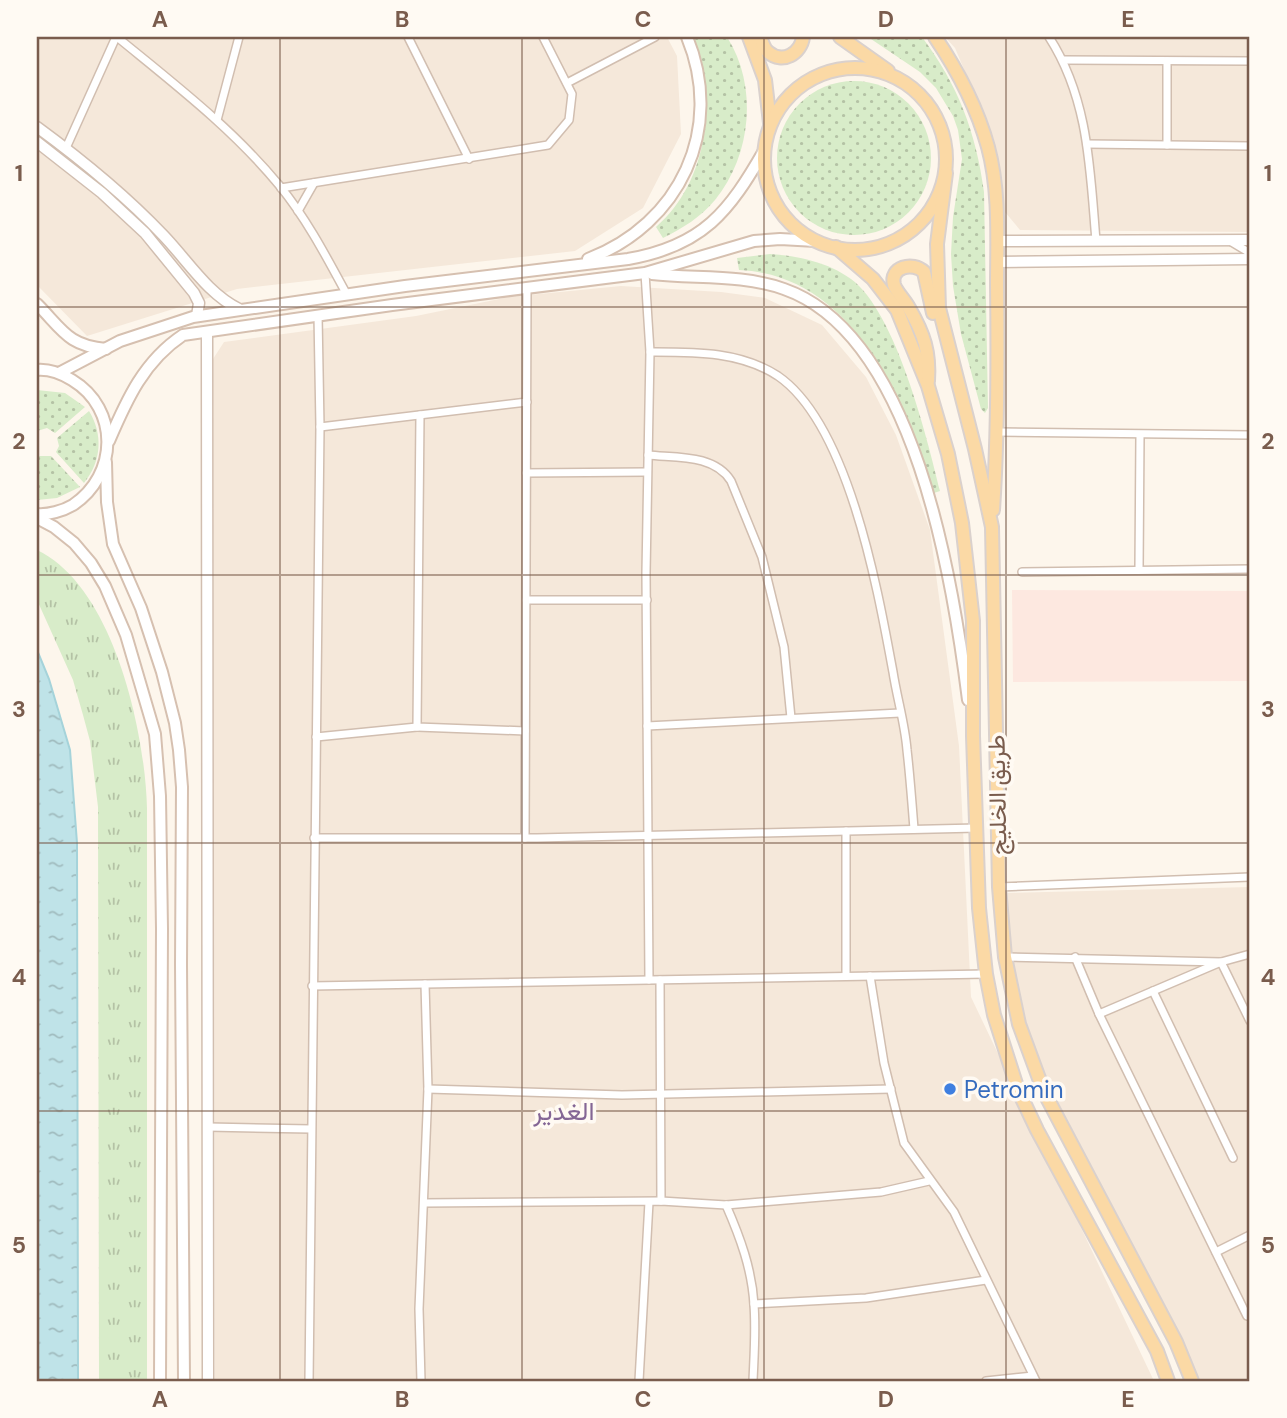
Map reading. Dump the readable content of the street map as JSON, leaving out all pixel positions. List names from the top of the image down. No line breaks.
{"streets":{"main road":["طريق الخليج"]},"districts":["الغدير"],"places":["Petromin"],"grid":{"columns":["A","B","C","D","E"],"rows":["1","2","3","4","5"]}}
